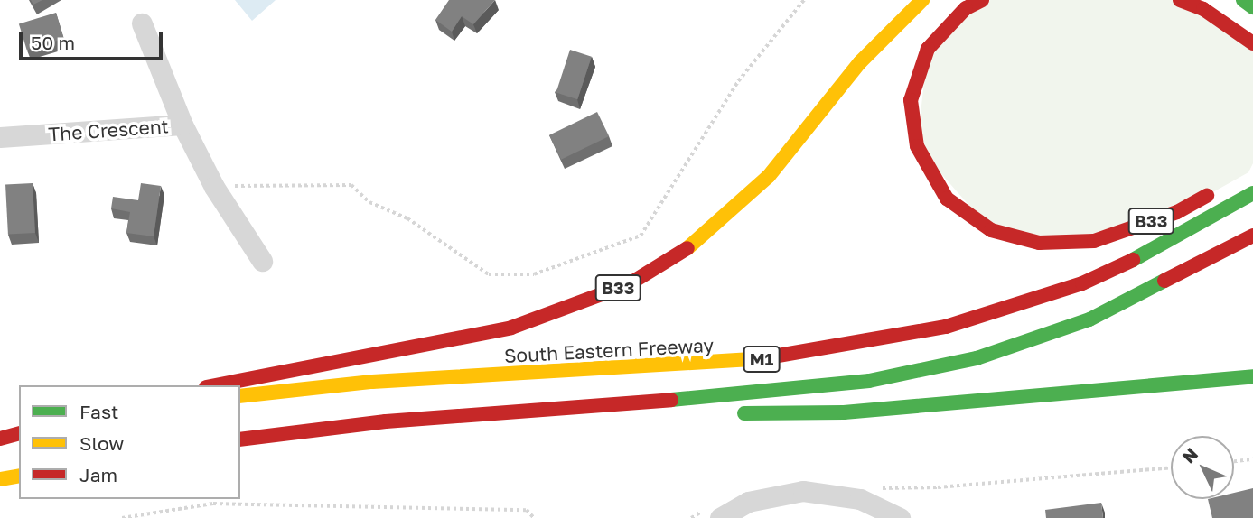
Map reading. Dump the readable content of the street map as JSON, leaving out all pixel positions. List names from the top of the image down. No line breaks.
{"streets":{"highway":["B33","South Eastern Freeway","M1"],"street":["The Crescent"]},"legend":["Fast","Slow","Jam"],"scale_bar":"50 m","north":"top left"}
